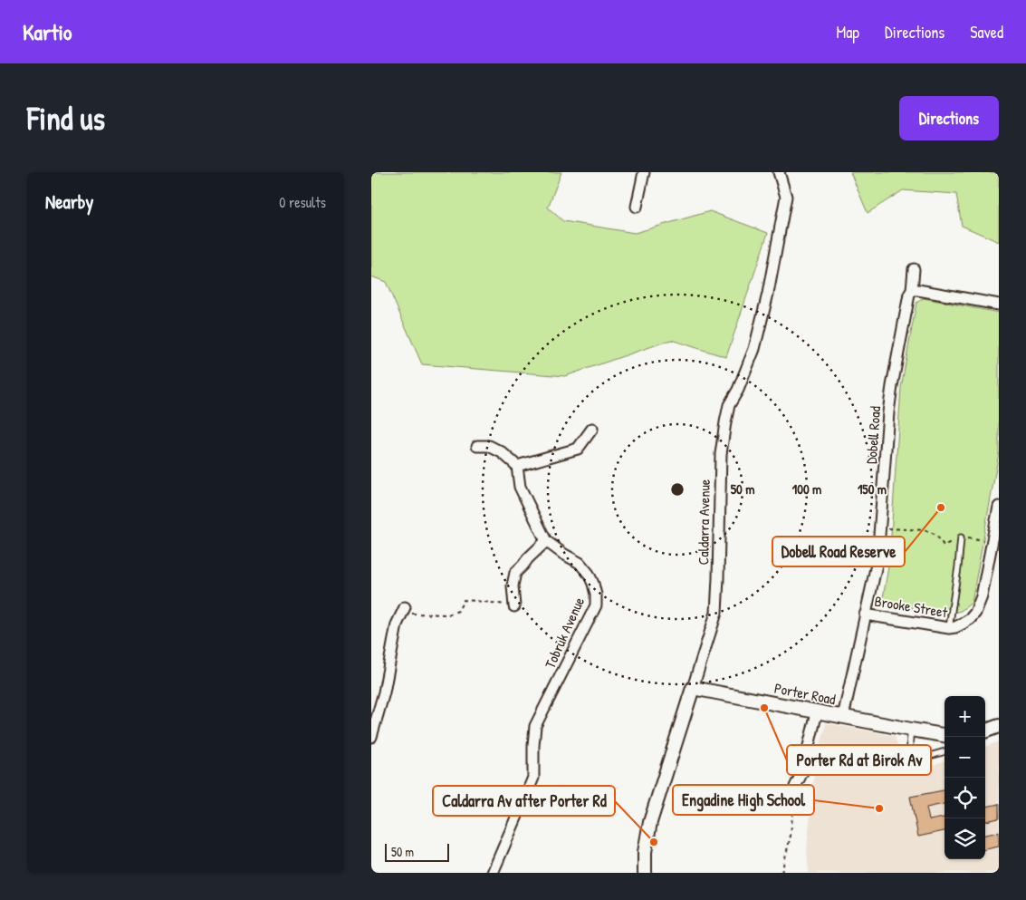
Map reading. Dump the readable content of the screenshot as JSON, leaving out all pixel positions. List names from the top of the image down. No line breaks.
{"streets":{"street":["Dobell Road","Caldarra Avenue","Brooke Street","Tobruk Avenue","Porter Road"]},"crossings":[["Dobell Road","Brooke Street"],["Dobell Road","Porter Road"],["Caldarra Avenue","Porter Road"]],"places":["Dobell Road Reserve","Porter Rd at Birok Av","Engadine High School","Caldarra Av after Porter Rd"],"scale_bar":"50 m","page":{"header":"Kartio","nav":["Map","Directions","Saved"],"buttons":"Directions","title":"Find us","heading":["Nearby","0 results"],"map_buttons":["+","−"],"scale":"50 m"},"rings":["50 m","100 m","150 m"]}
